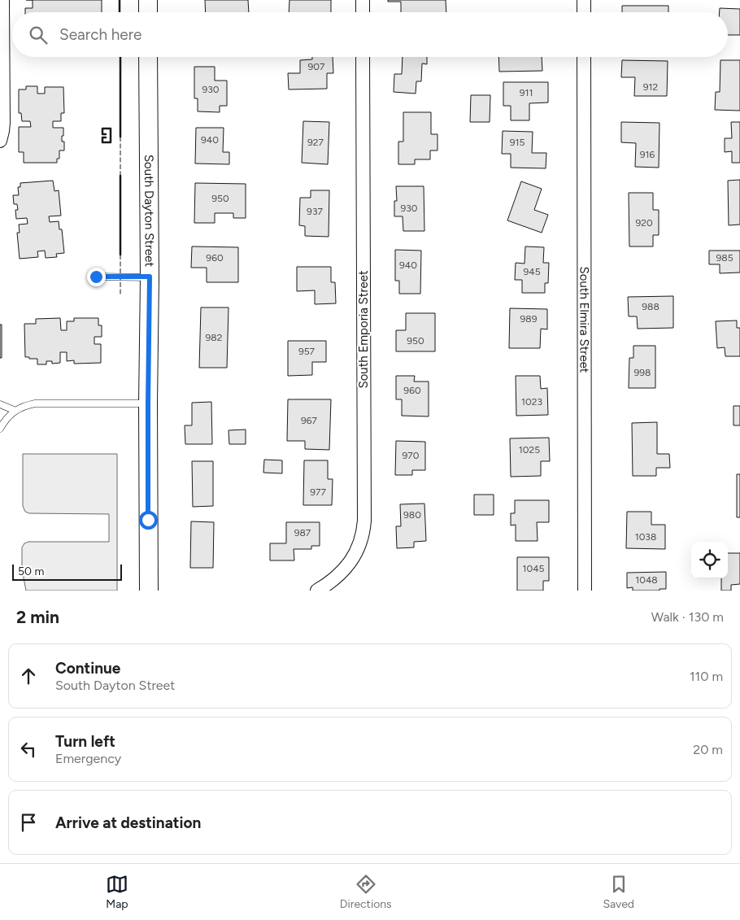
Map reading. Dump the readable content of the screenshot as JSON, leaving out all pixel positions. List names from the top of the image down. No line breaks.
{"streets":{"street":["South Dayton Street","South Elmira Street","South Emporia Street"]},"house_numbers":["907","912","930","911","940","927","915","916","950","930","937","920","960","985","940","945","988","989","982","950","957","998","960","1023","967","1025","970","977","980","987","1038","1045","1048"],"scale_bar":"50 m","page":{"search":"Search here","scale":"50 m","heading":["2 min","Walk · 130 m"],"list":[["Continue","South Dayton Street","110 m"],["Turn left","Emergency","20 m"],"Arrive at destination"],"nav":["Map","Directions","Saved"]}}
